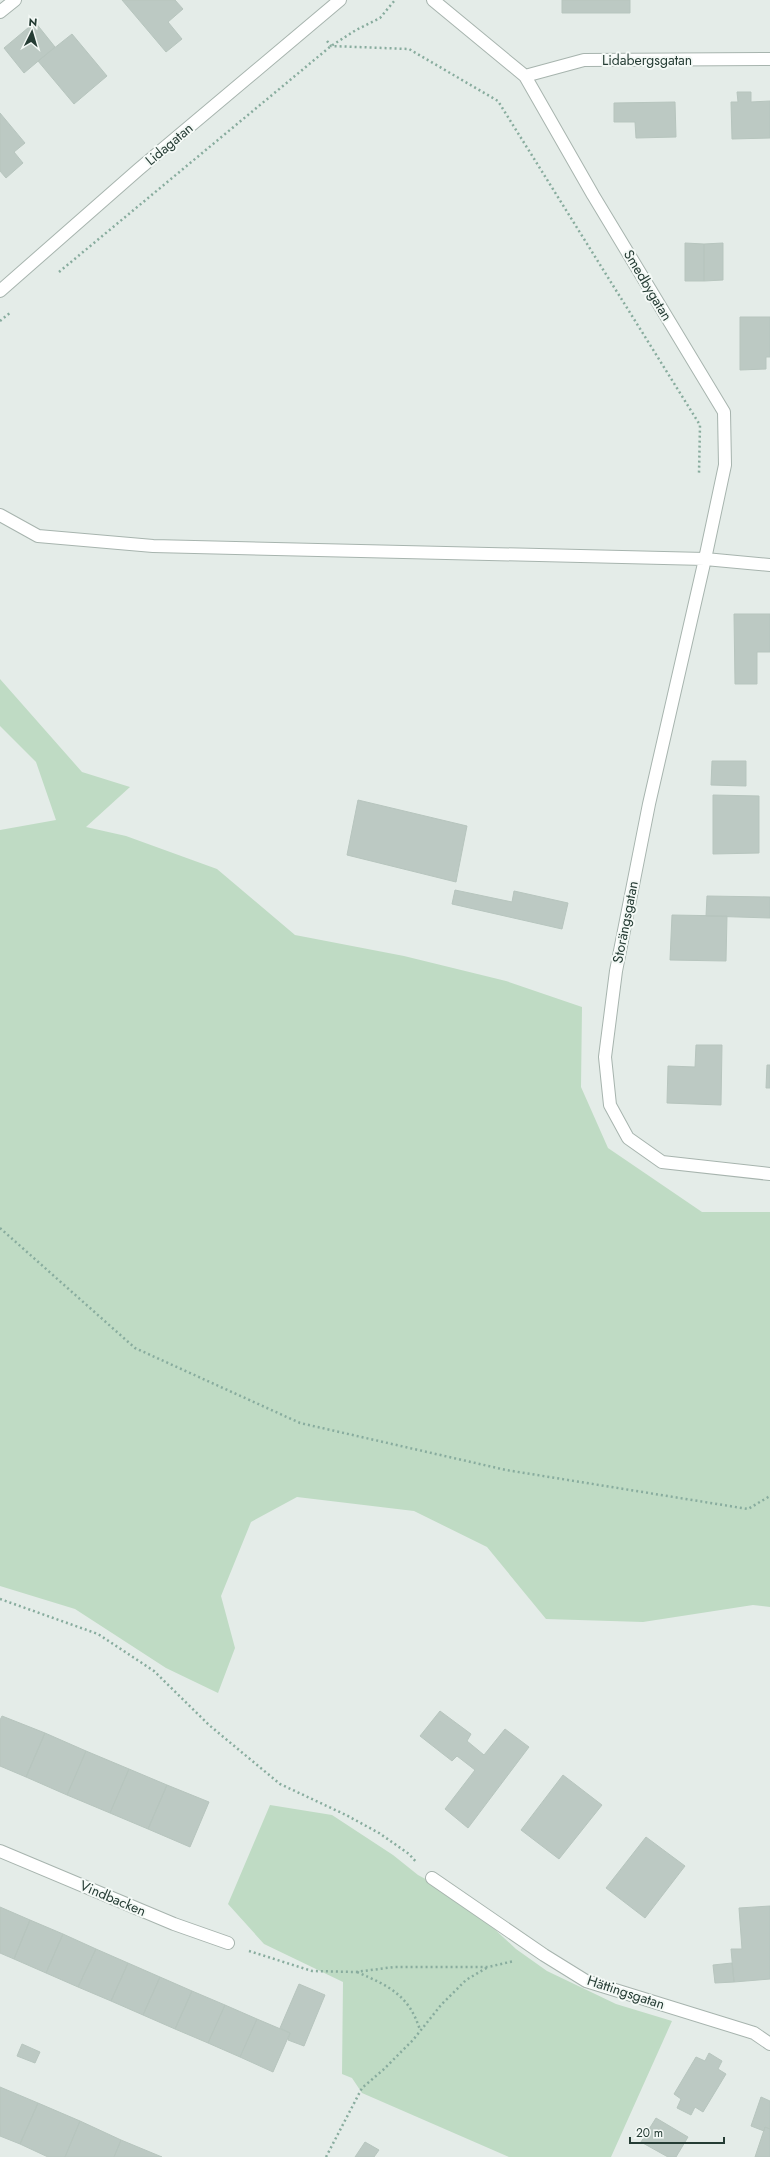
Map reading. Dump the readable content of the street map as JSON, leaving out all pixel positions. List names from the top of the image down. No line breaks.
{"streets":{"street":["Lidabergsgatan","Lidagatan","Smedbygatan","Storängsgatan","Vindbacken","Hättingsgatan"]},"crossings":[["Lidabergsgatan","Smedbygatan"],["Smedbygatan","Storängsgatan"]],"scale_bar":"20 m","north":"top"}
